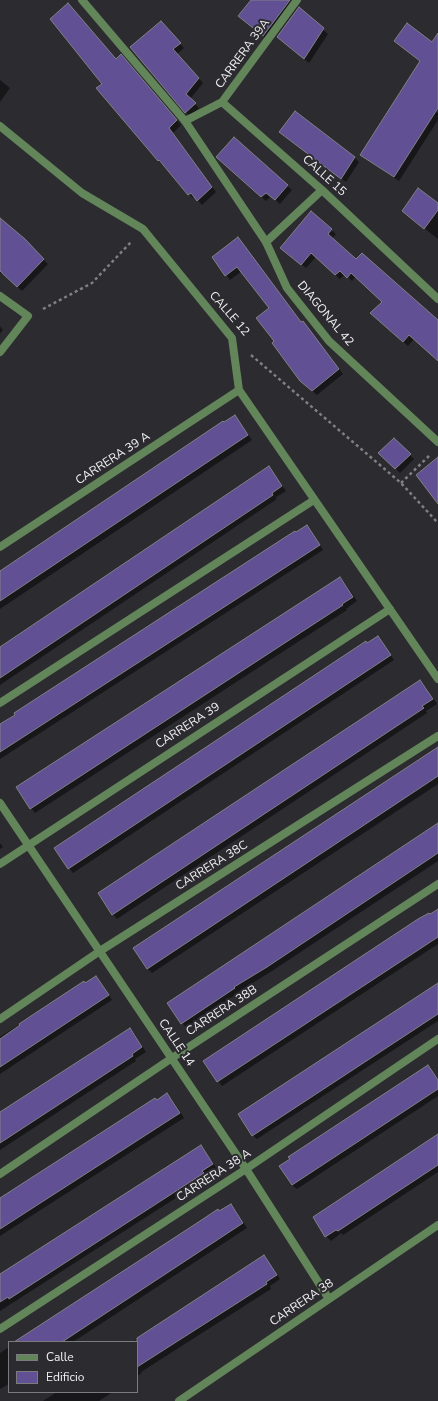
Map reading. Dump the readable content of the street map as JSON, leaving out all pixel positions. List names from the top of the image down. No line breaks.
{"streets":{"street":["CARRERA 39A","CALLE 15","CALLE 12","DIAGONAL 42","CARRERA 39 A","CARRERA 39","CARRERA 38C","CARRERA 38B","CALLE 14","CARRERA 38 A","CARRERA 38"]},"crossings":[["CARRERA 39A","CALLE 15"],["CARRERA 39","CALLE 14"],["CARRERA 38C","CALLE 14"],["CARRERA 38B","CALLE 14"],["CALLE 14","CARRERA 38 A"],["CALLE 14","CARRERA 38"]],"legend":["Calle","Edificio"]}
